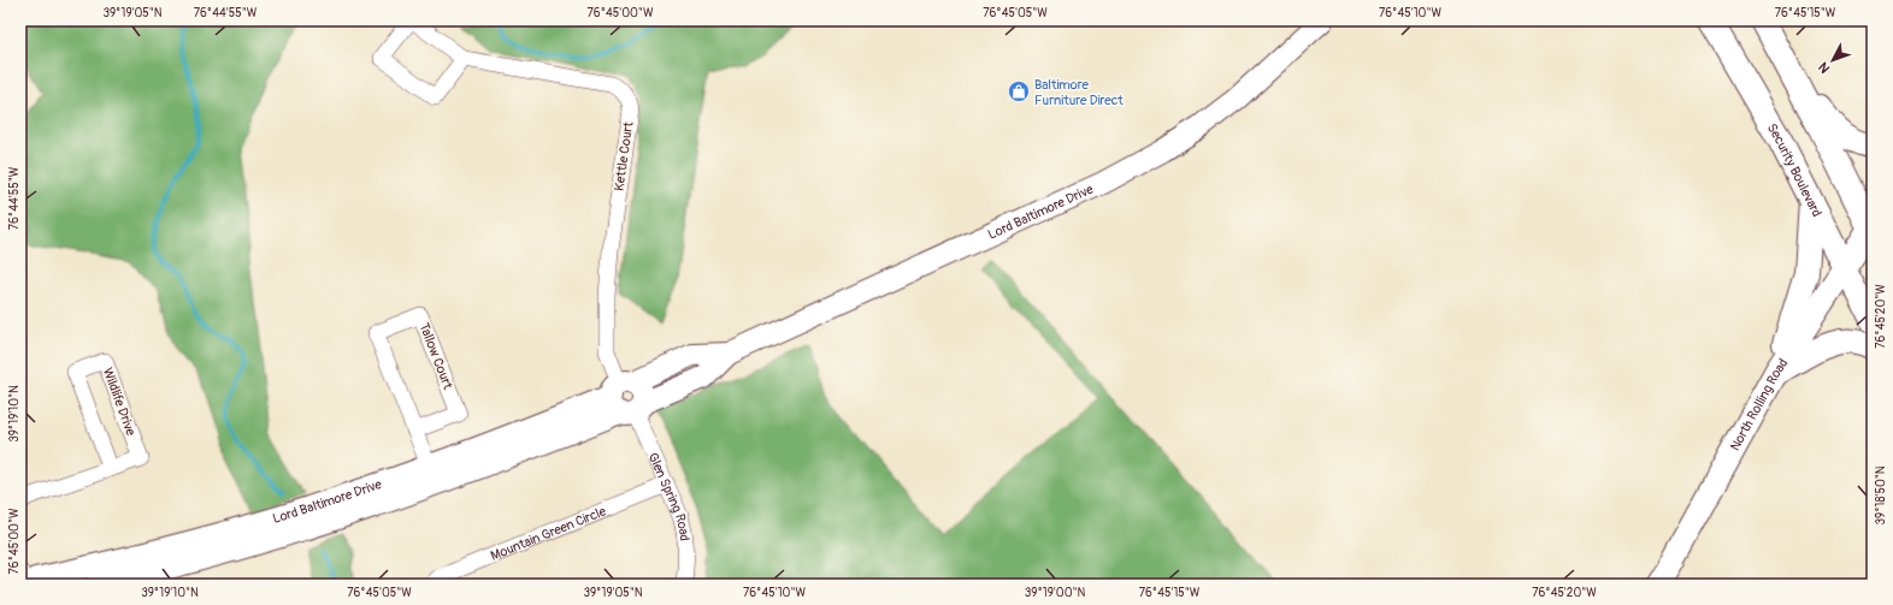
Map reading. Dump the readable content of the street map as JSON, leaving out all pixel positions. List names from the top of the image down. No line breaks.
{"streets":{"main road":["Security Boulevard","Lord Baltimore Drive","North Rolling Road"],"street":["Kettle Court","Tallow Court","Wildlife Drive","Glen Spring Road","Mountain Green Circle"]},"crossings":[["Kettle Court","Lord Baltimore Drive"],["Kettle Court","Glen Spring Road"],["Security Boulevard","North Rolling Road"],["Lord Baltimore Drive","Tallow Court"],["Lord Baltimore Drive","Glen Spring Road"],["Glen Spring Road","Mountain Green Circle"]],"places":{"shop":["Baltimore Furniture Direct"]},"north":"bottom left","coordinates":["39°19'05\"N","76°44'55\"W","76°45'00\"W","76°45'05\"W","76°45'10\"W","76°45'15\"W","76°45'20\"W","39°19'10\"N","39°18'50\"N","39°19'00\"N"]}
